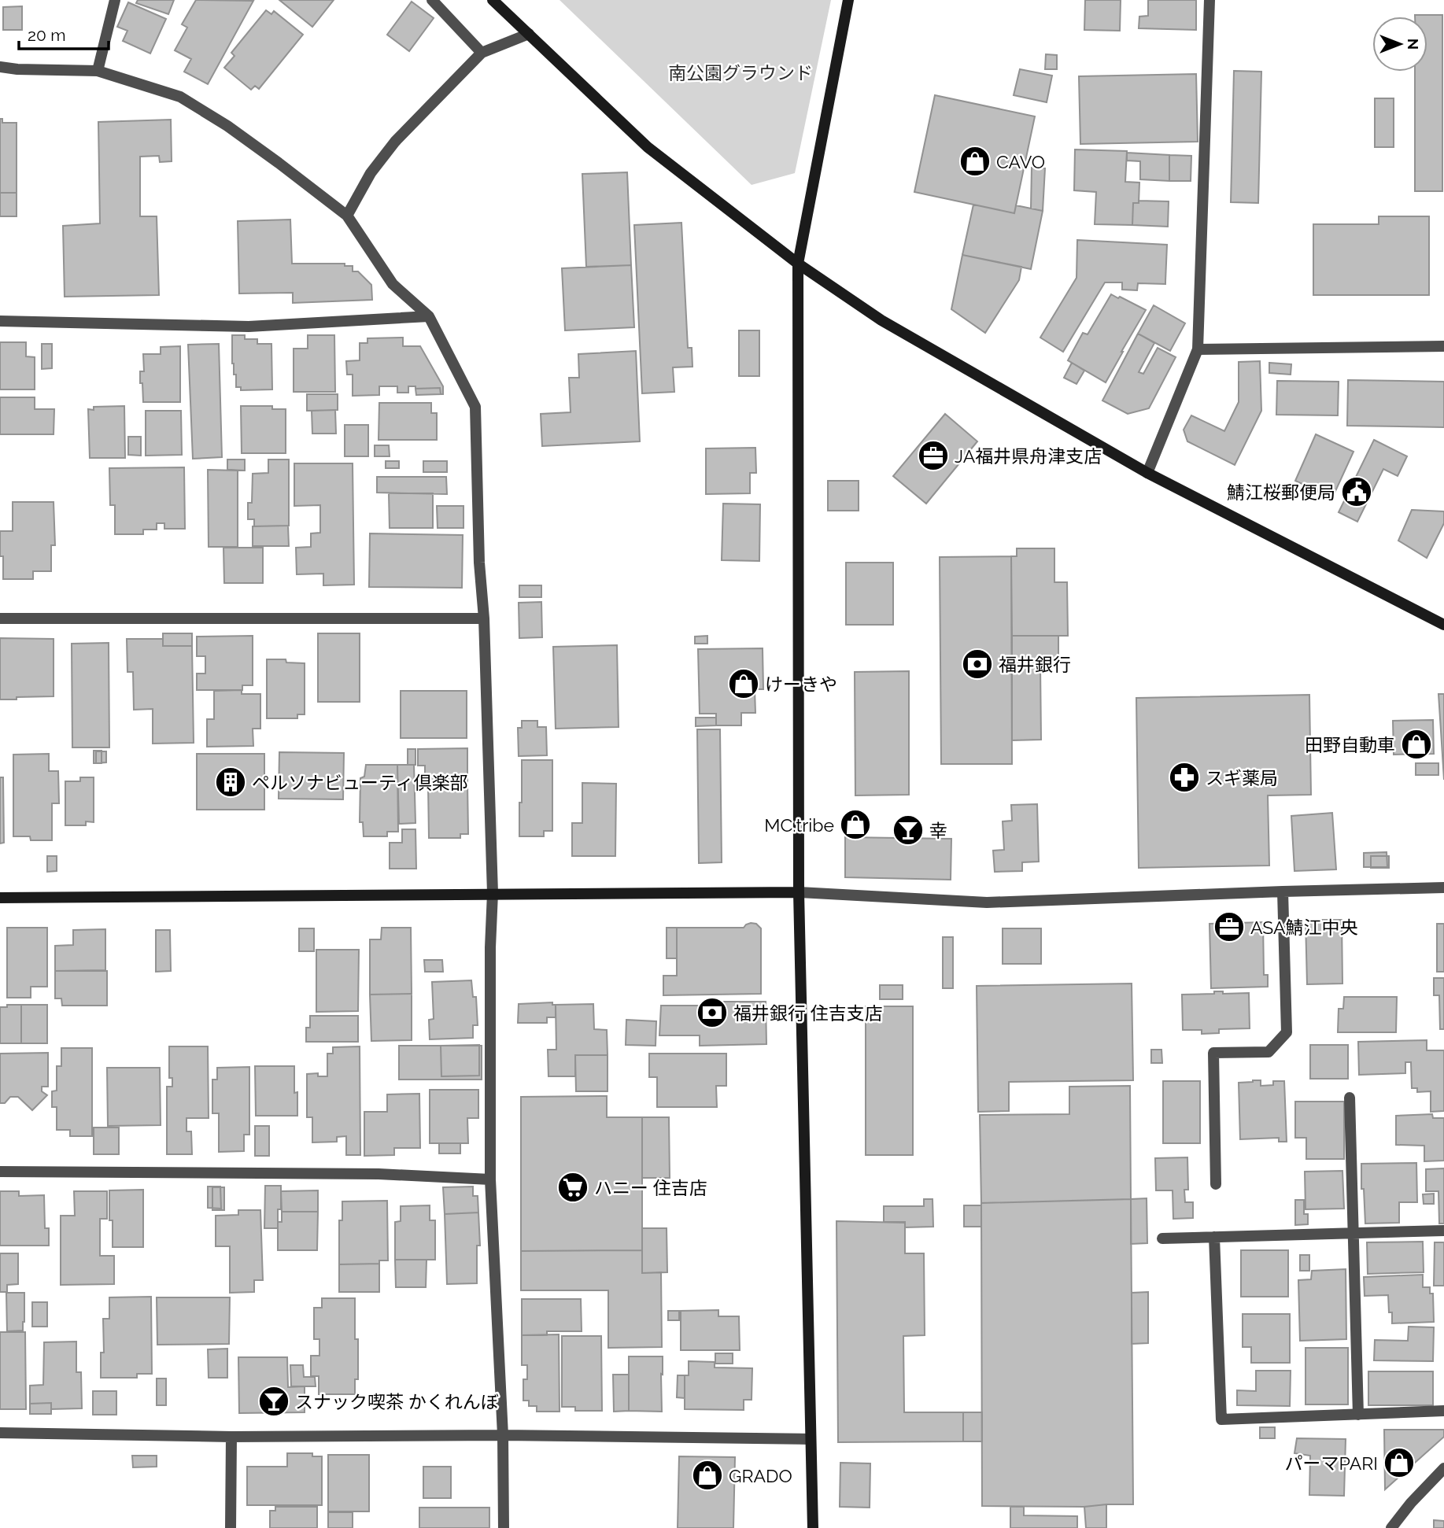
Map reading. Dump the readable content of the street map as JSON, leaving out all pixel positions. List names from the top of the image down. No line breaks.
{"parks":["南公園グラウンド"],"places":{"shop":["CAVO","けーきや","田野自動車","MC.tribe","パーマPARI","GRADO"],"office":["JA福井県舟津支店","ASA鯖江中央"],"public building":["鯖江桜郵便局"],"bank":["福井銀行","福井銀行 住吉支店"],"pharmacy":["スギ薬局"],"building":["ペルソナビューティ倶楽部"],"bar":["幸","スナック喫茶 かくれんぼ"],"supermarket":["ハニー 住吉店"]},"scale_bar":"20 m","north":"right"}
